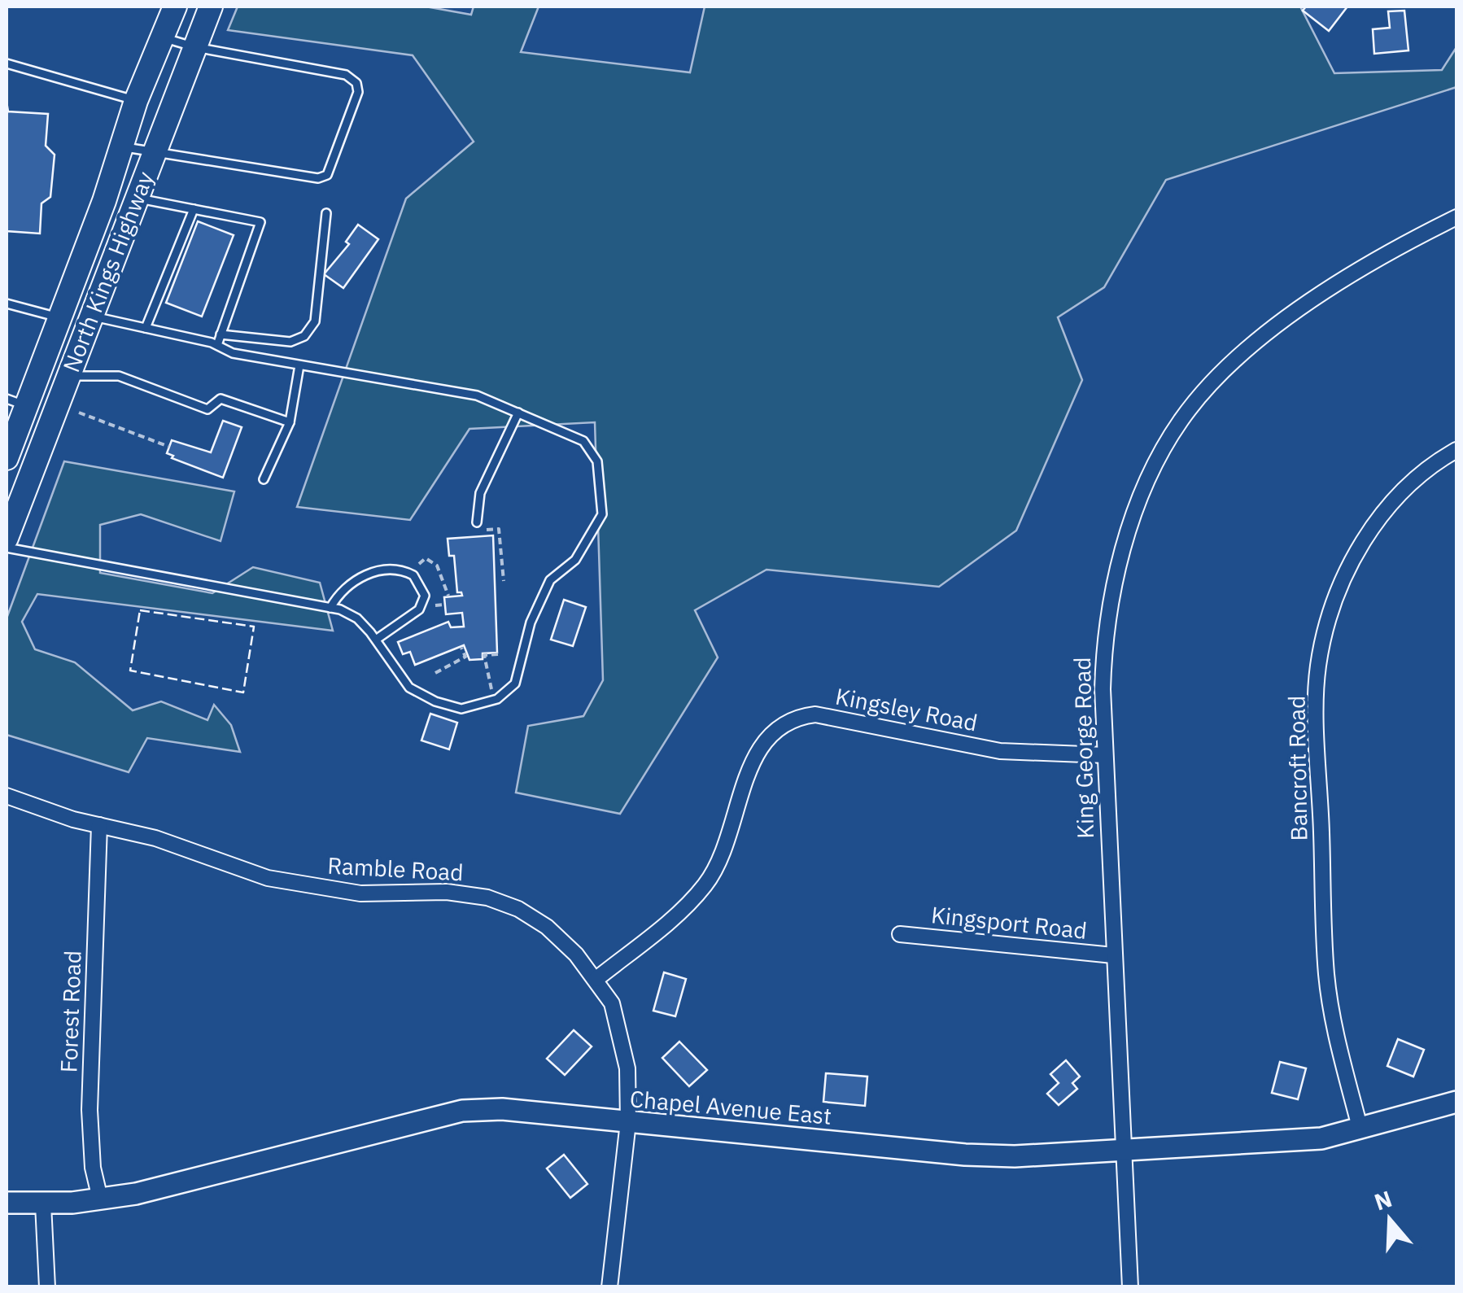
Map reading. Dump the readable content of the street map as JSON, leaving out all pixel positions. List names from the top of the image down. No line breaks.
{"streets":{"main road":["North Kings Highway"],"street":["Kingsley Road","King George Road","Bancroft Road","Ramble Road","Kingsport Road","Forest Road","Chapel Avenue East"]},"crossings":[["Kingsley Road","King George Road"],["Kingsley Road","Ramble Road"],["King George Road","Kingsport Road"],["King George Road","Chapel Avenue East"],["Bancroft Road","Chapel Avenue East"],["Ramble Road","Forest Road"],["Ramble Road","Chapel Avenue East"],["Forest Road","Chapel Avenue East"]],"north":"top"}
